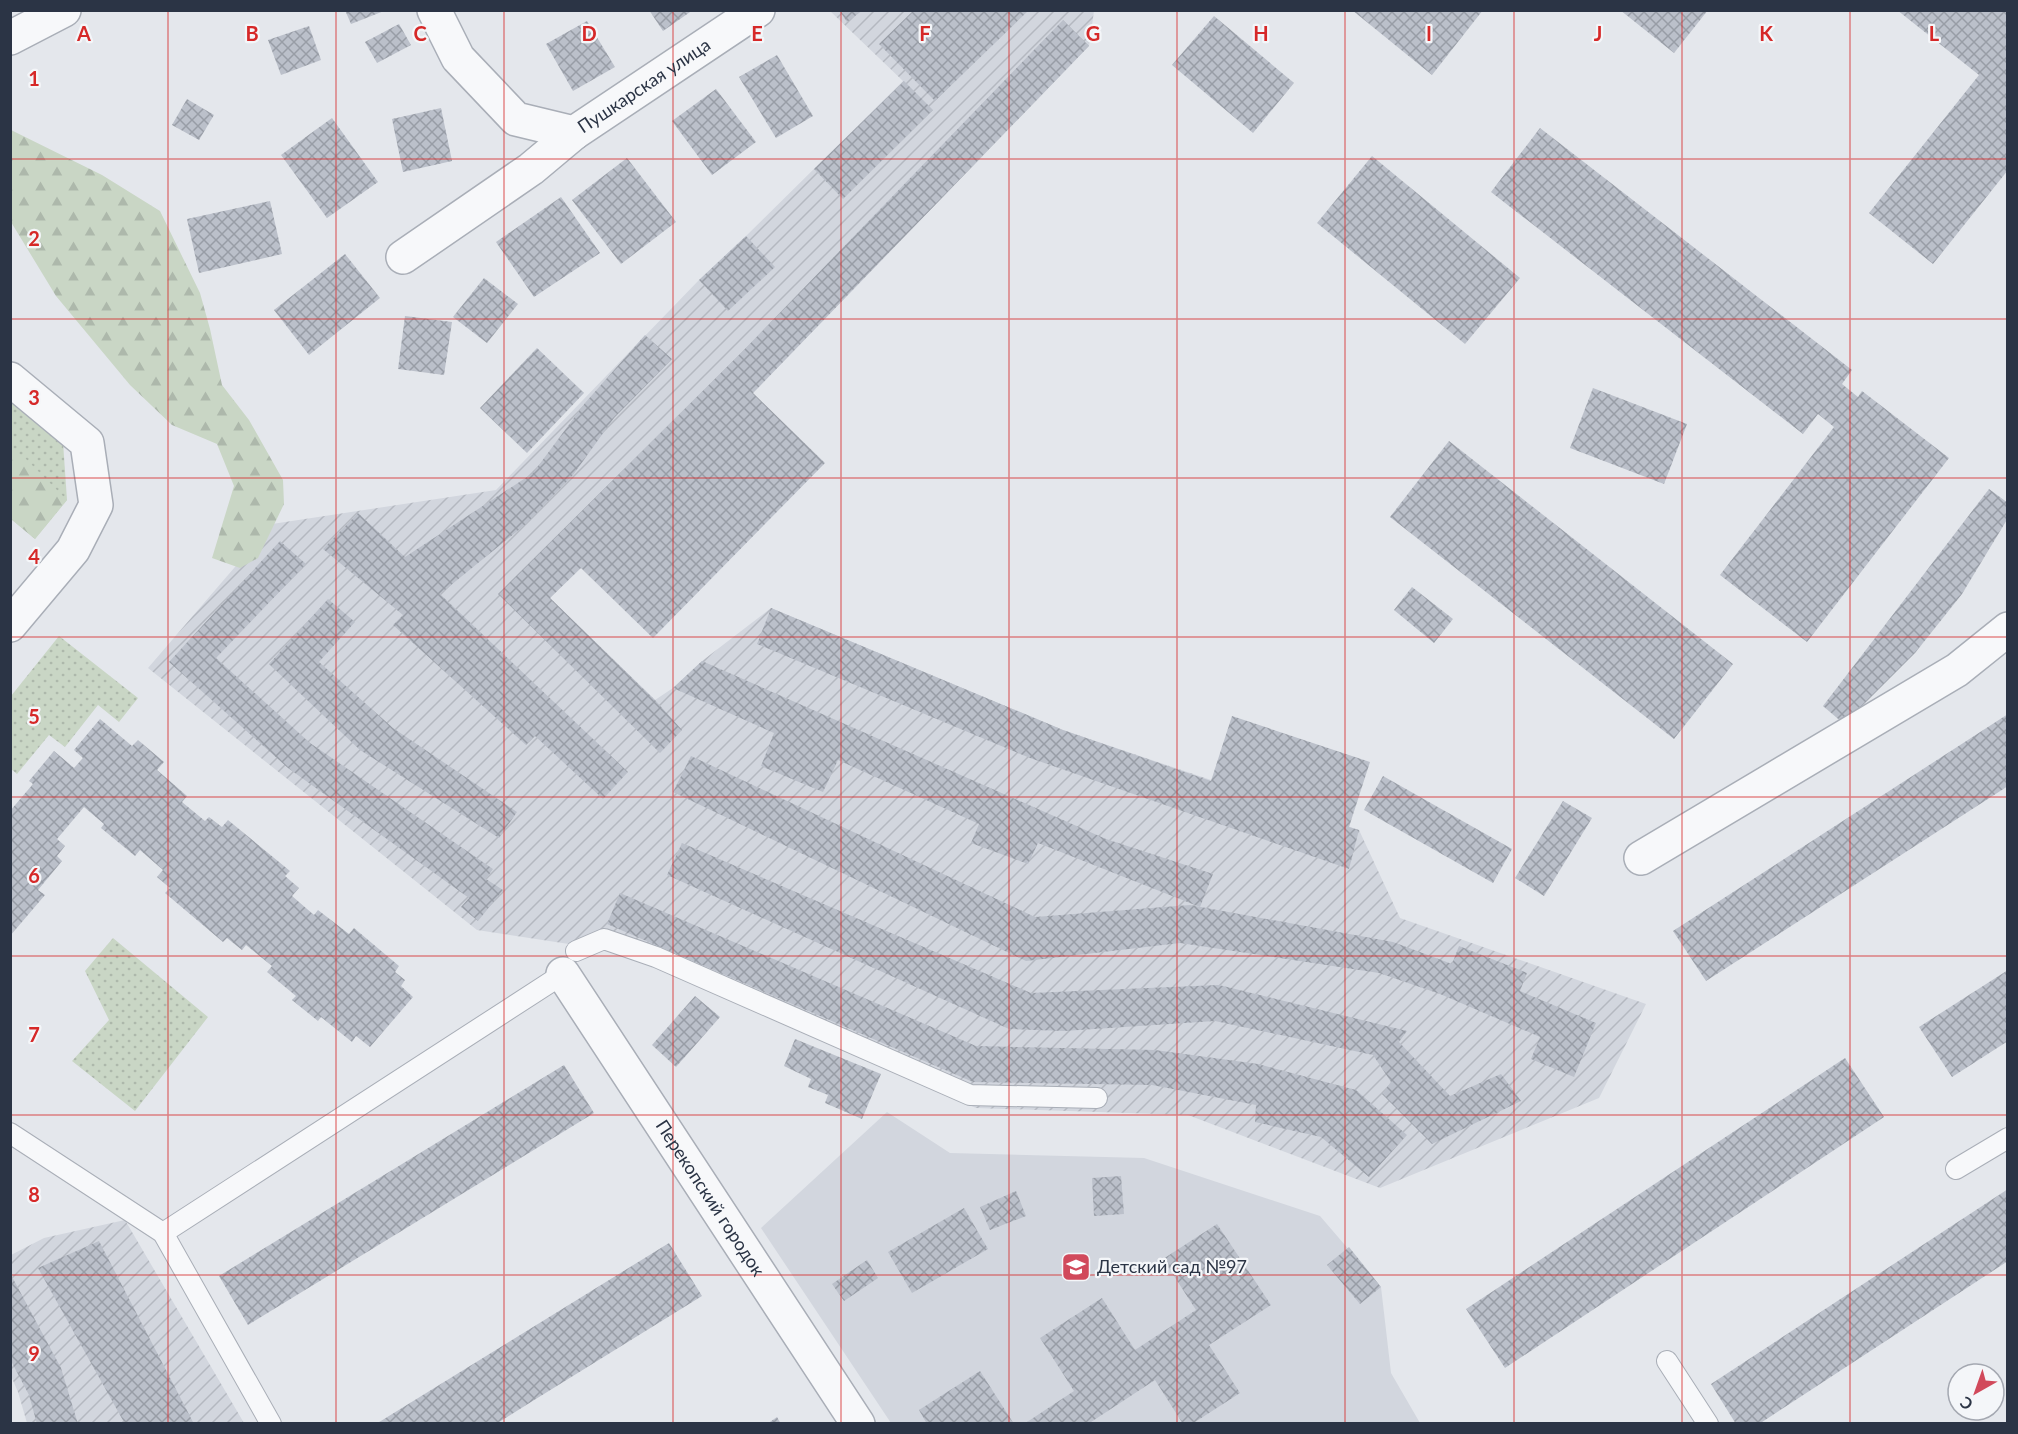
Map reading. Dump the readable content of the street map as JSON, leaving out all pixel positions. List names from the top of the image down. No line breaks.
{"streets":{"street":["Пушкарская улица","Перекопский городок"]},"places":{"school or university":["Детский сад №97"]},"north":"bottom left","grid":{"columns":["A","B","C","D","E","F","G","H","I","J","K","L"],"rows":["1","2","3","4","5","6","7","8","9"]}}
